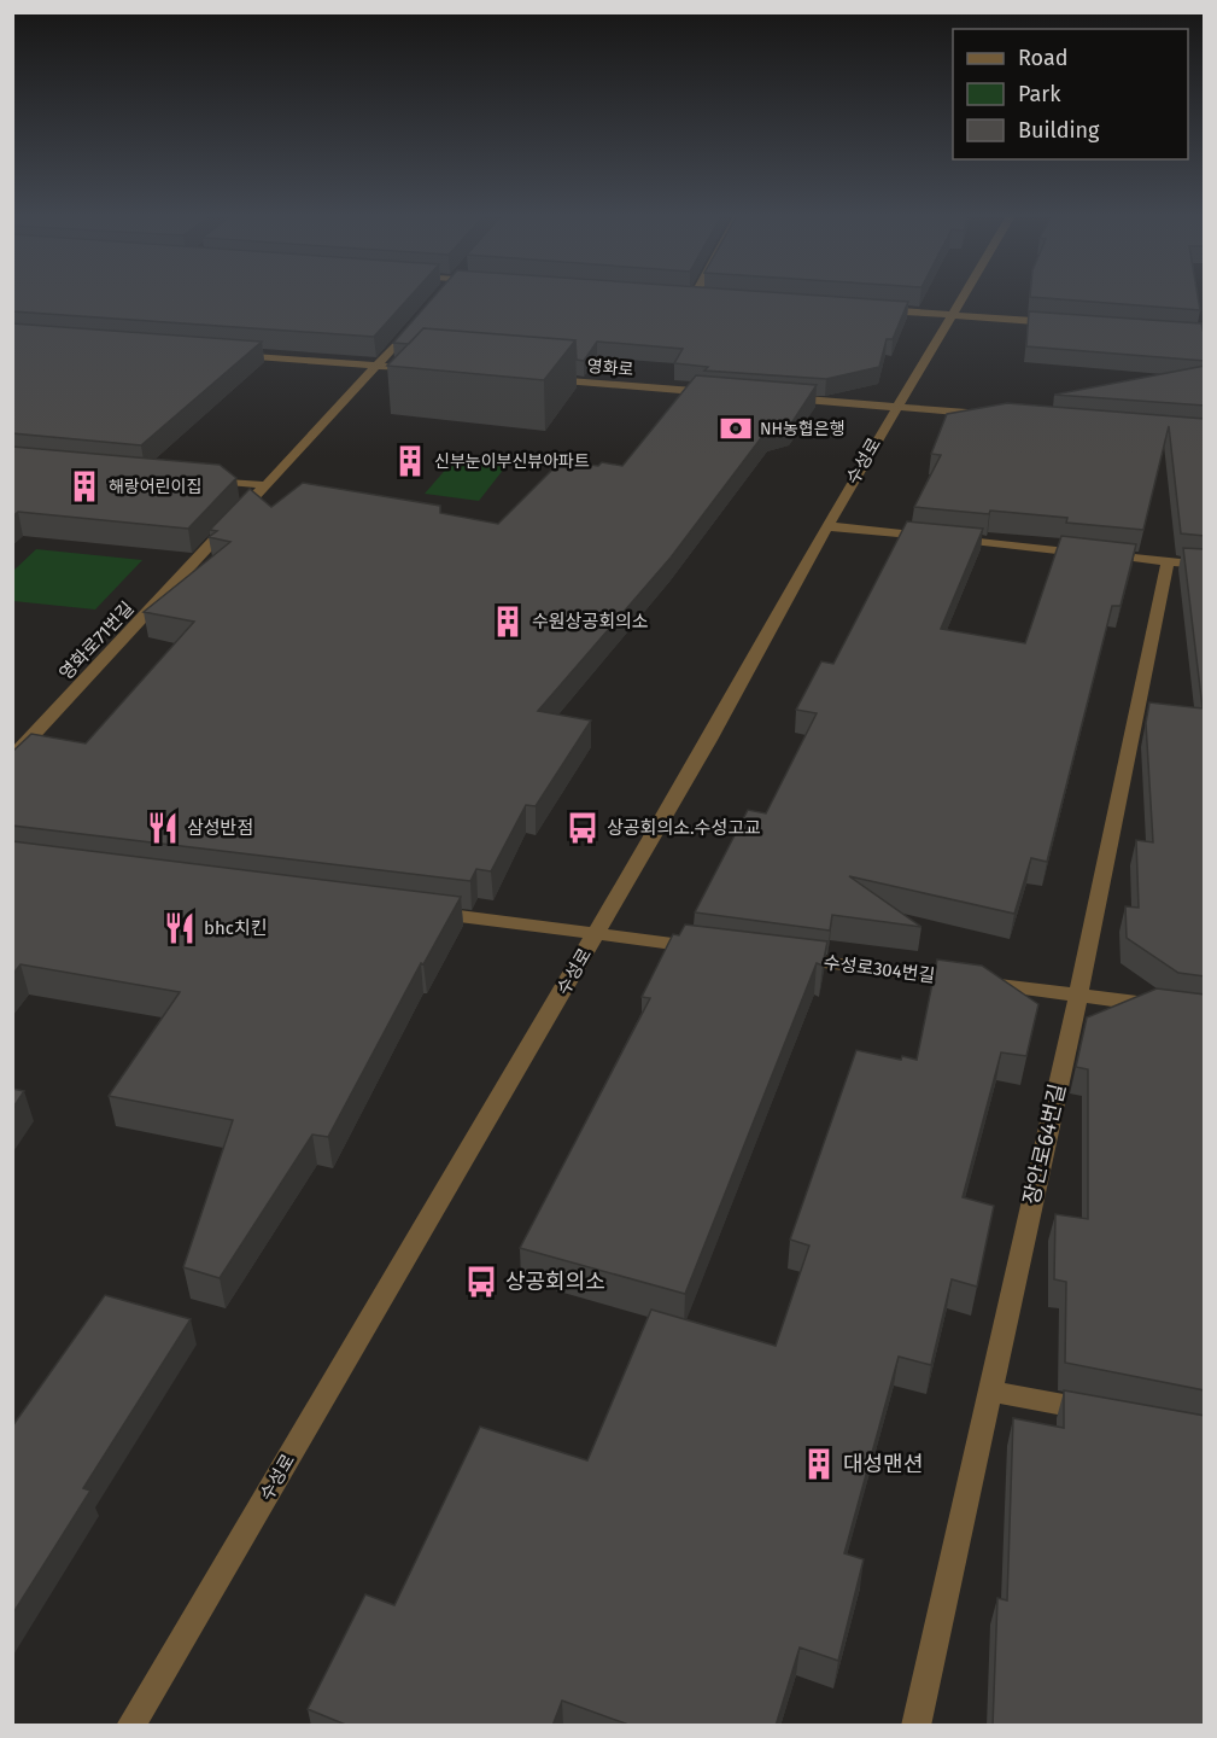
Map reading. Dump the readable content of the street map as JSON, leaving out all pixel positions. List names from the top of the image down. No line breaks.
{"streets":{"street":["영화로","수성로","영화로71번길","수성로304번길","장안로64번길"]},"crossings":[["수성로304번길","장안로64번길"]],"places":{"bank":["NH농협은행"],"building":["신부눈이부신뷰아파트","해랑어린이집","수원상공회의소","대성맨션"],"restaurant":["삼성반점","bhc치킨"],"bus stop":["상공회의소.수성고교","상공회의소"]},"legend":["Road","Park","Building"]}
